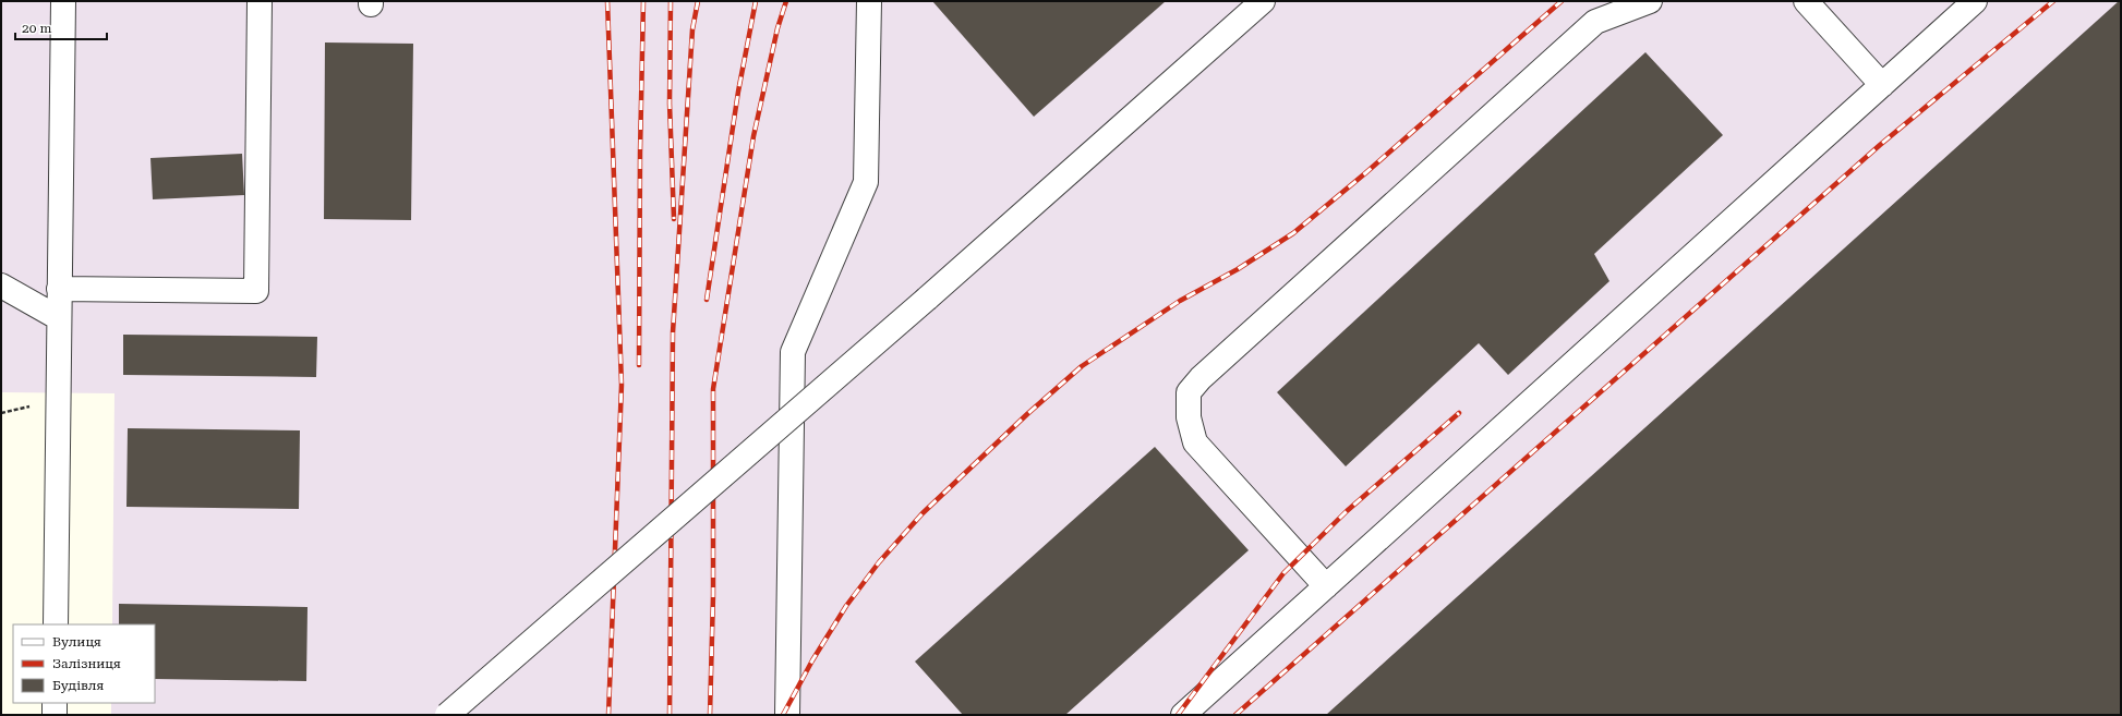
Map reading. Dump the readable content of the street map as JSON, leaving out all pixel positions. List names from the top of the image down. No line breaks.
{"legend":["Вулиця","Залізниця","Будівля"],"scale_bar":"20 m"}
